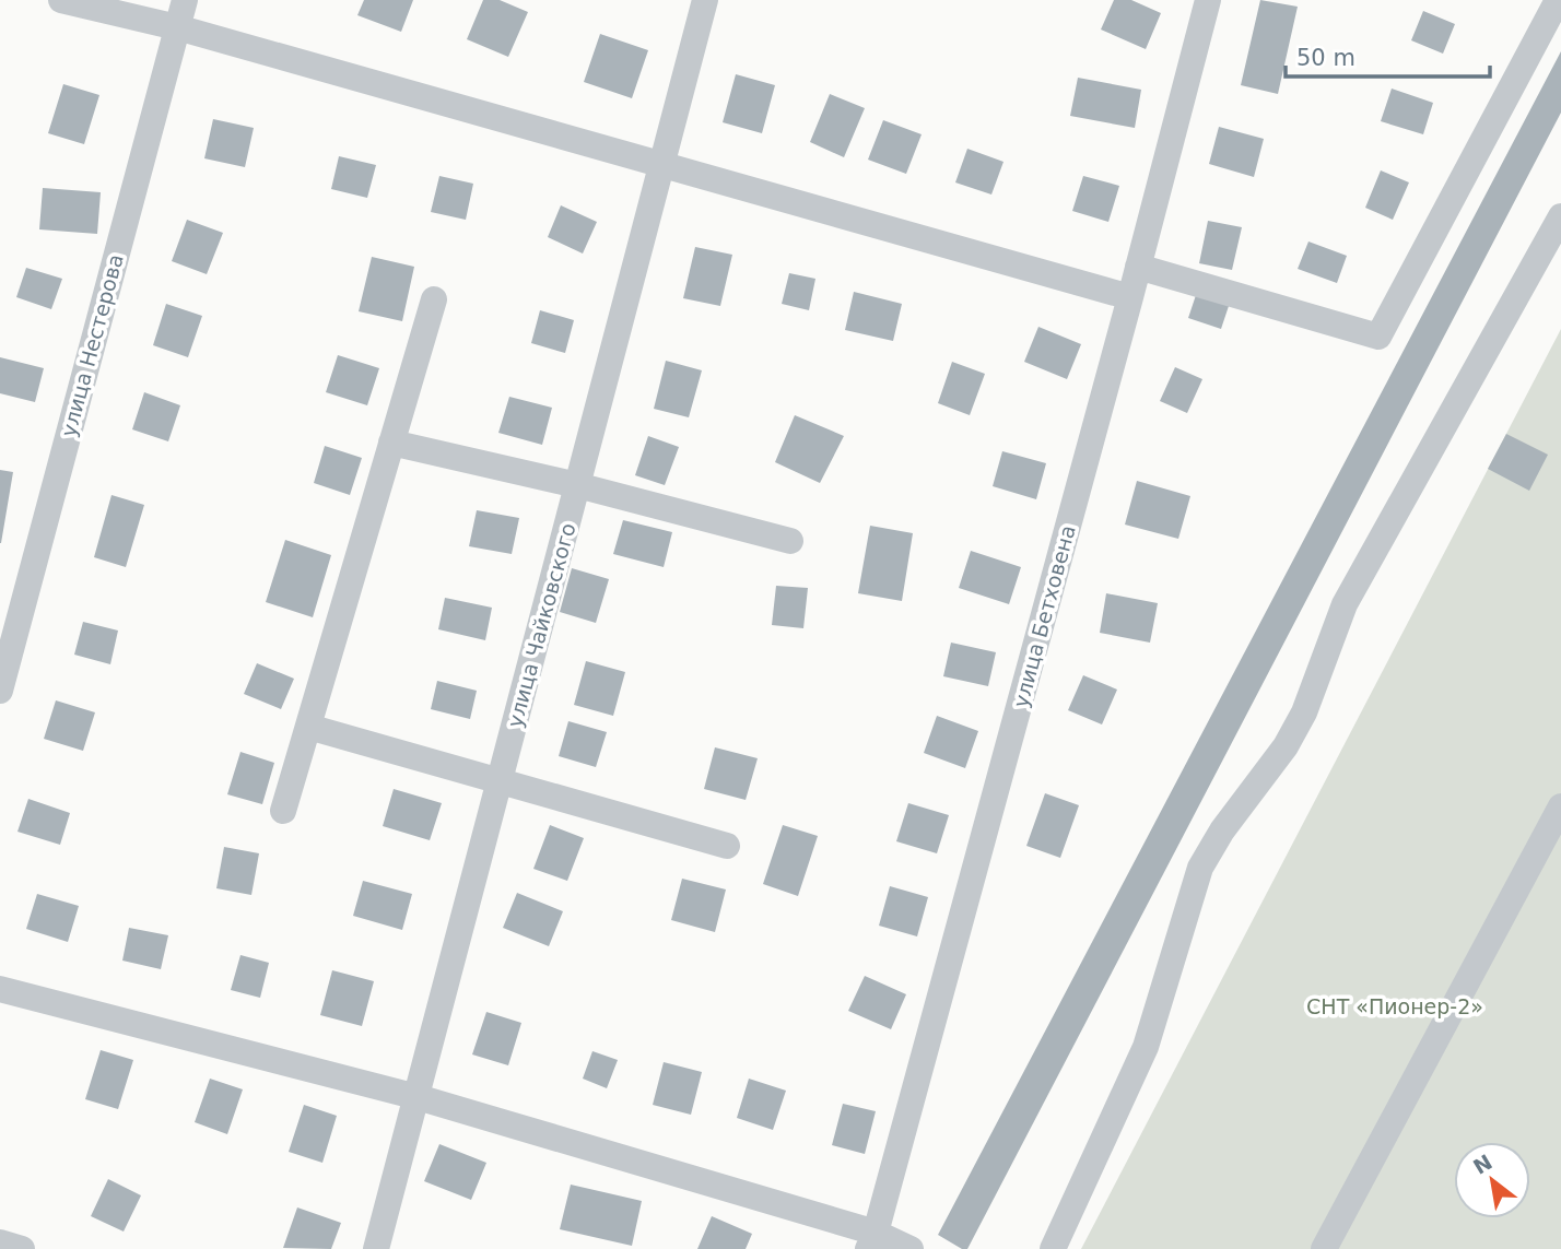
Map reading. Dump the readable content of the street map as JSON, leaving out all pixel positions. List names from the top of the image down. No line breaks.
{"streets":{"street":["улица Нестерова","улица Бетховена","улица Чайковского"]},"parks":["СНТ «Пионер-2»"],"scale_bar":"50 m","north":"top left"}
